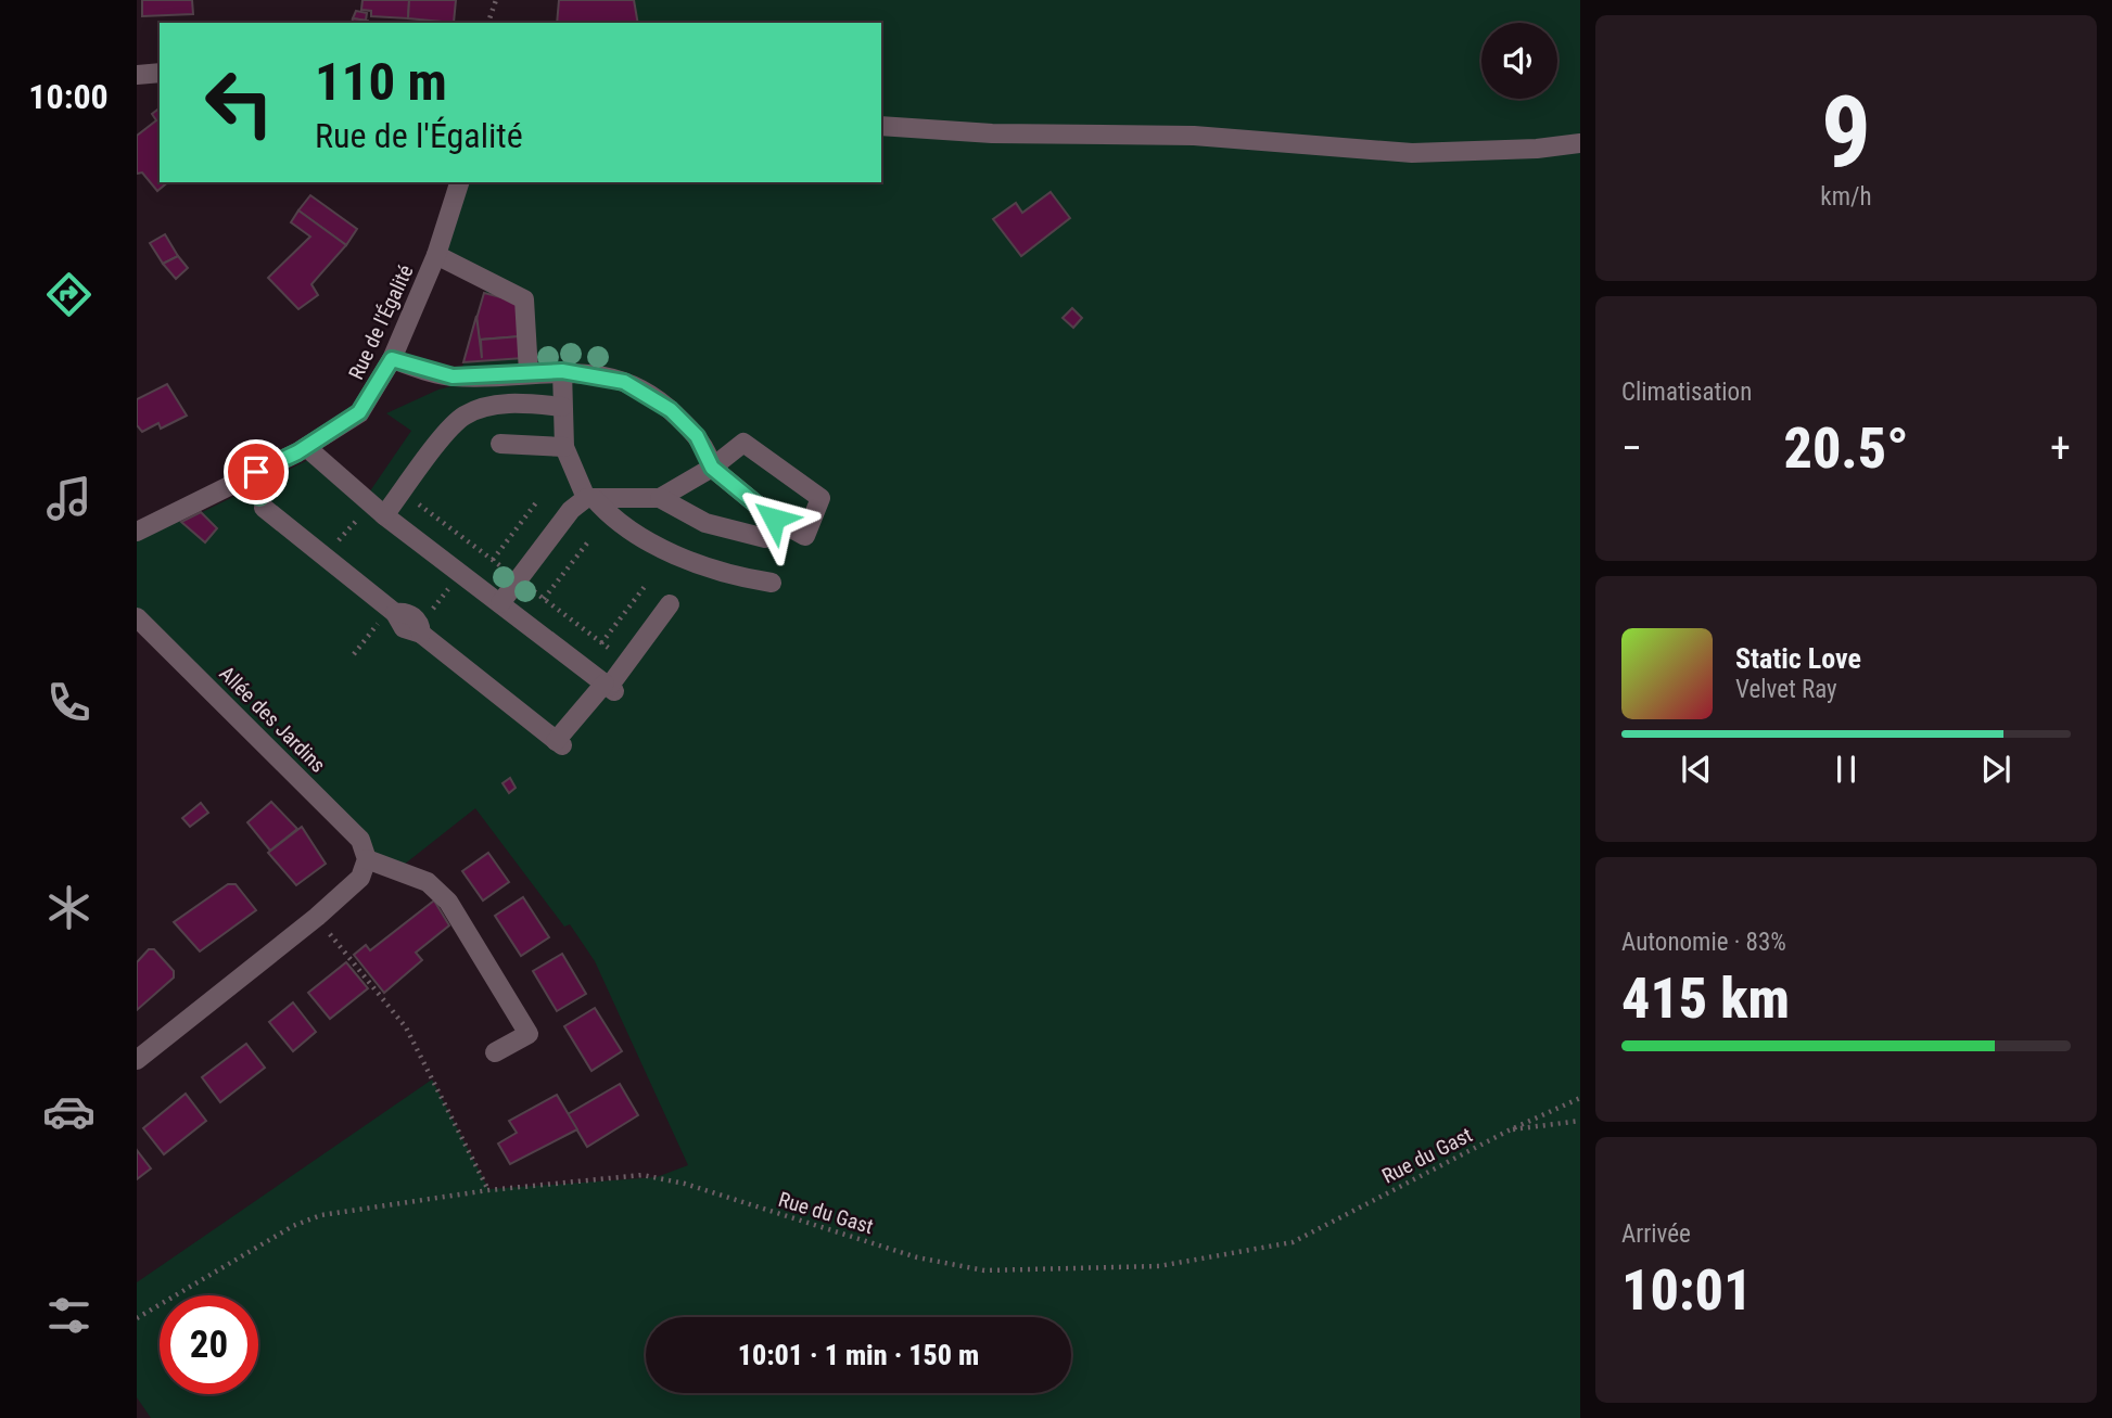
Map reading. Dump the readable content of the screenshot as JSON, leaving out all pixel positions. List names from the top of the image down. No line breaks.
{"streets":{"street":["Rue de l'Égalité","Allée des Jardins"],"path":["Rue du Gast"]},"page":{"tabs":"10:00","tile":[["9","km/h"],"Climatisation",["Autonomie · 83%","415 km"],["Arrivée","10:01"]],"turn":["110 m","Rue de l'Égalité"],"heat":["−","20.5°","+"],"song":["Static Love","Velvet Ray"],"limit":"20","trip":"10:01 · 1 min · 150 m"}}
